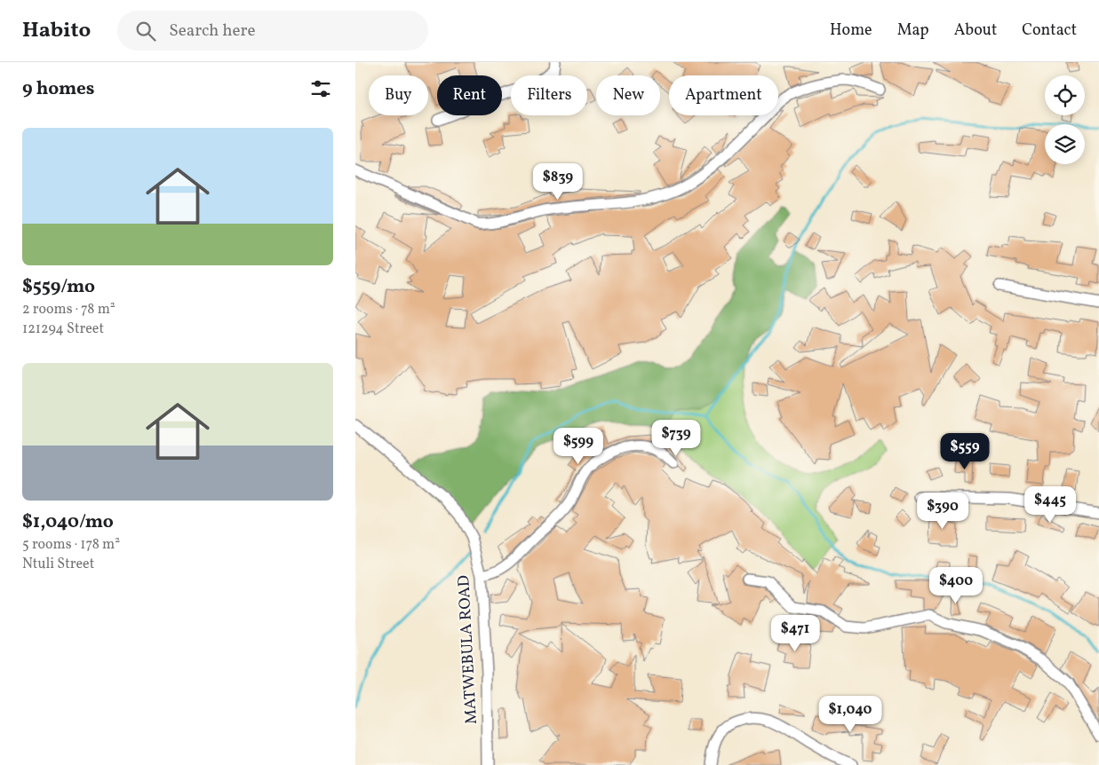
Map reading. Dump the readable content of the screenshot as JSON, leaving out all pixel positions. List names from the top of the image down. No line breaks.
{"streets":{"street":["MATWEBULA ROAD"]},"page":{"header":"Habito","search":"Search here","nav":["Home","Map","About","Contact"],"heading":"9 homes","chip":["Buy","Rent","Filters","New","Apartment"],"list":[{"name":"$559/mo","note":"2 rooms · 78 m² · 121294 Street"},{"name":"$1,040/mo","note":"5 rooms · 178 m² · Ntuli Street"}],"price":["$839","$739","$599","$559","$445","$390","$400","$471","$1,040"]}}
